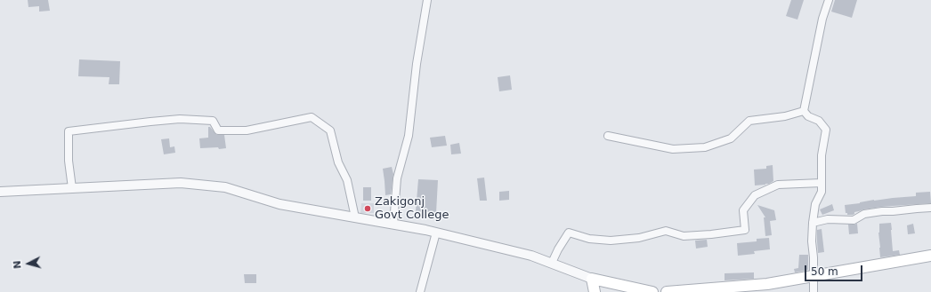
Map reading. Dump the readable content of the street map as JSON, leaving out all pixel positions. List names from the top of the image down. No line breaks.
{"places":["Zakigonj Govt College"],"scale_bar":"50 m","north":"left"}
